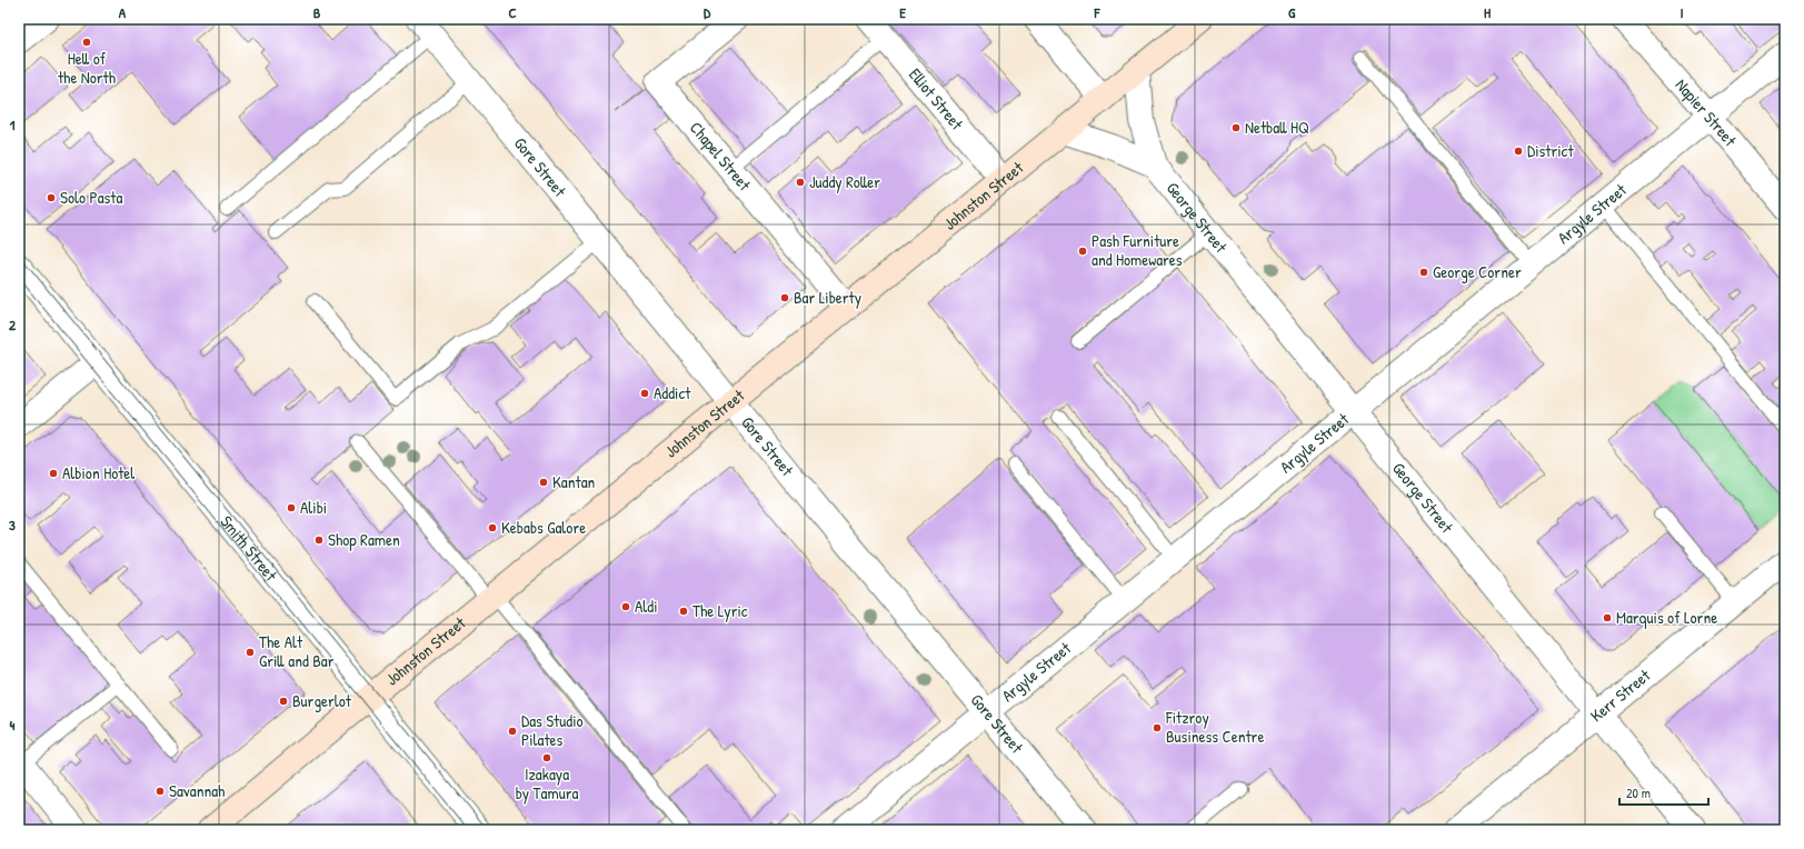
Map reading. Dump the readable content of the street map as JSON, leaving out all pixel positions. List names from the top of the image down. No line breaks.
{"streets":{"main road":["Johnston Street"],"street":["Elliot Street","Napier Street","Chapel Street","Gore Street","Argyle Street","George Street","Smith Street","Kerr Street"]},"crossings":[["Elliot Street","Johnston Street"],["Napier Street","Argyle Street"],["Chapel Street","Johnston Street"],["Gore Street","Johnston Street"],["Gore Street","Argyle Street"],["Johnston Street","George Street"],["Johnston Street","Smith Street"],["Argyle Street","George Street"],["George Street","Kerr Street"]],"places":["Hell of the North","Netball HQ","District","Juddy Roller","Solo Pasta","Pash Furniture and Homewares","George Corner","Bar Liberty","Addict","Albion Hotel","Kantan","Alibi","Kebabs Galore","Shop Ramen","Aldi","The Lyric","Marquis of Lorne","The Alt Grill and Bar","Burgerlot","Fitzroy Business Centre","Das Studio Pilates","Izakaya by Tamura","Savannah"],"scale_bar":"20 m","grid":{"columns":["A","B","C","D","E","F","G","H","I"],"rows":["1","2","3","4"]}}
